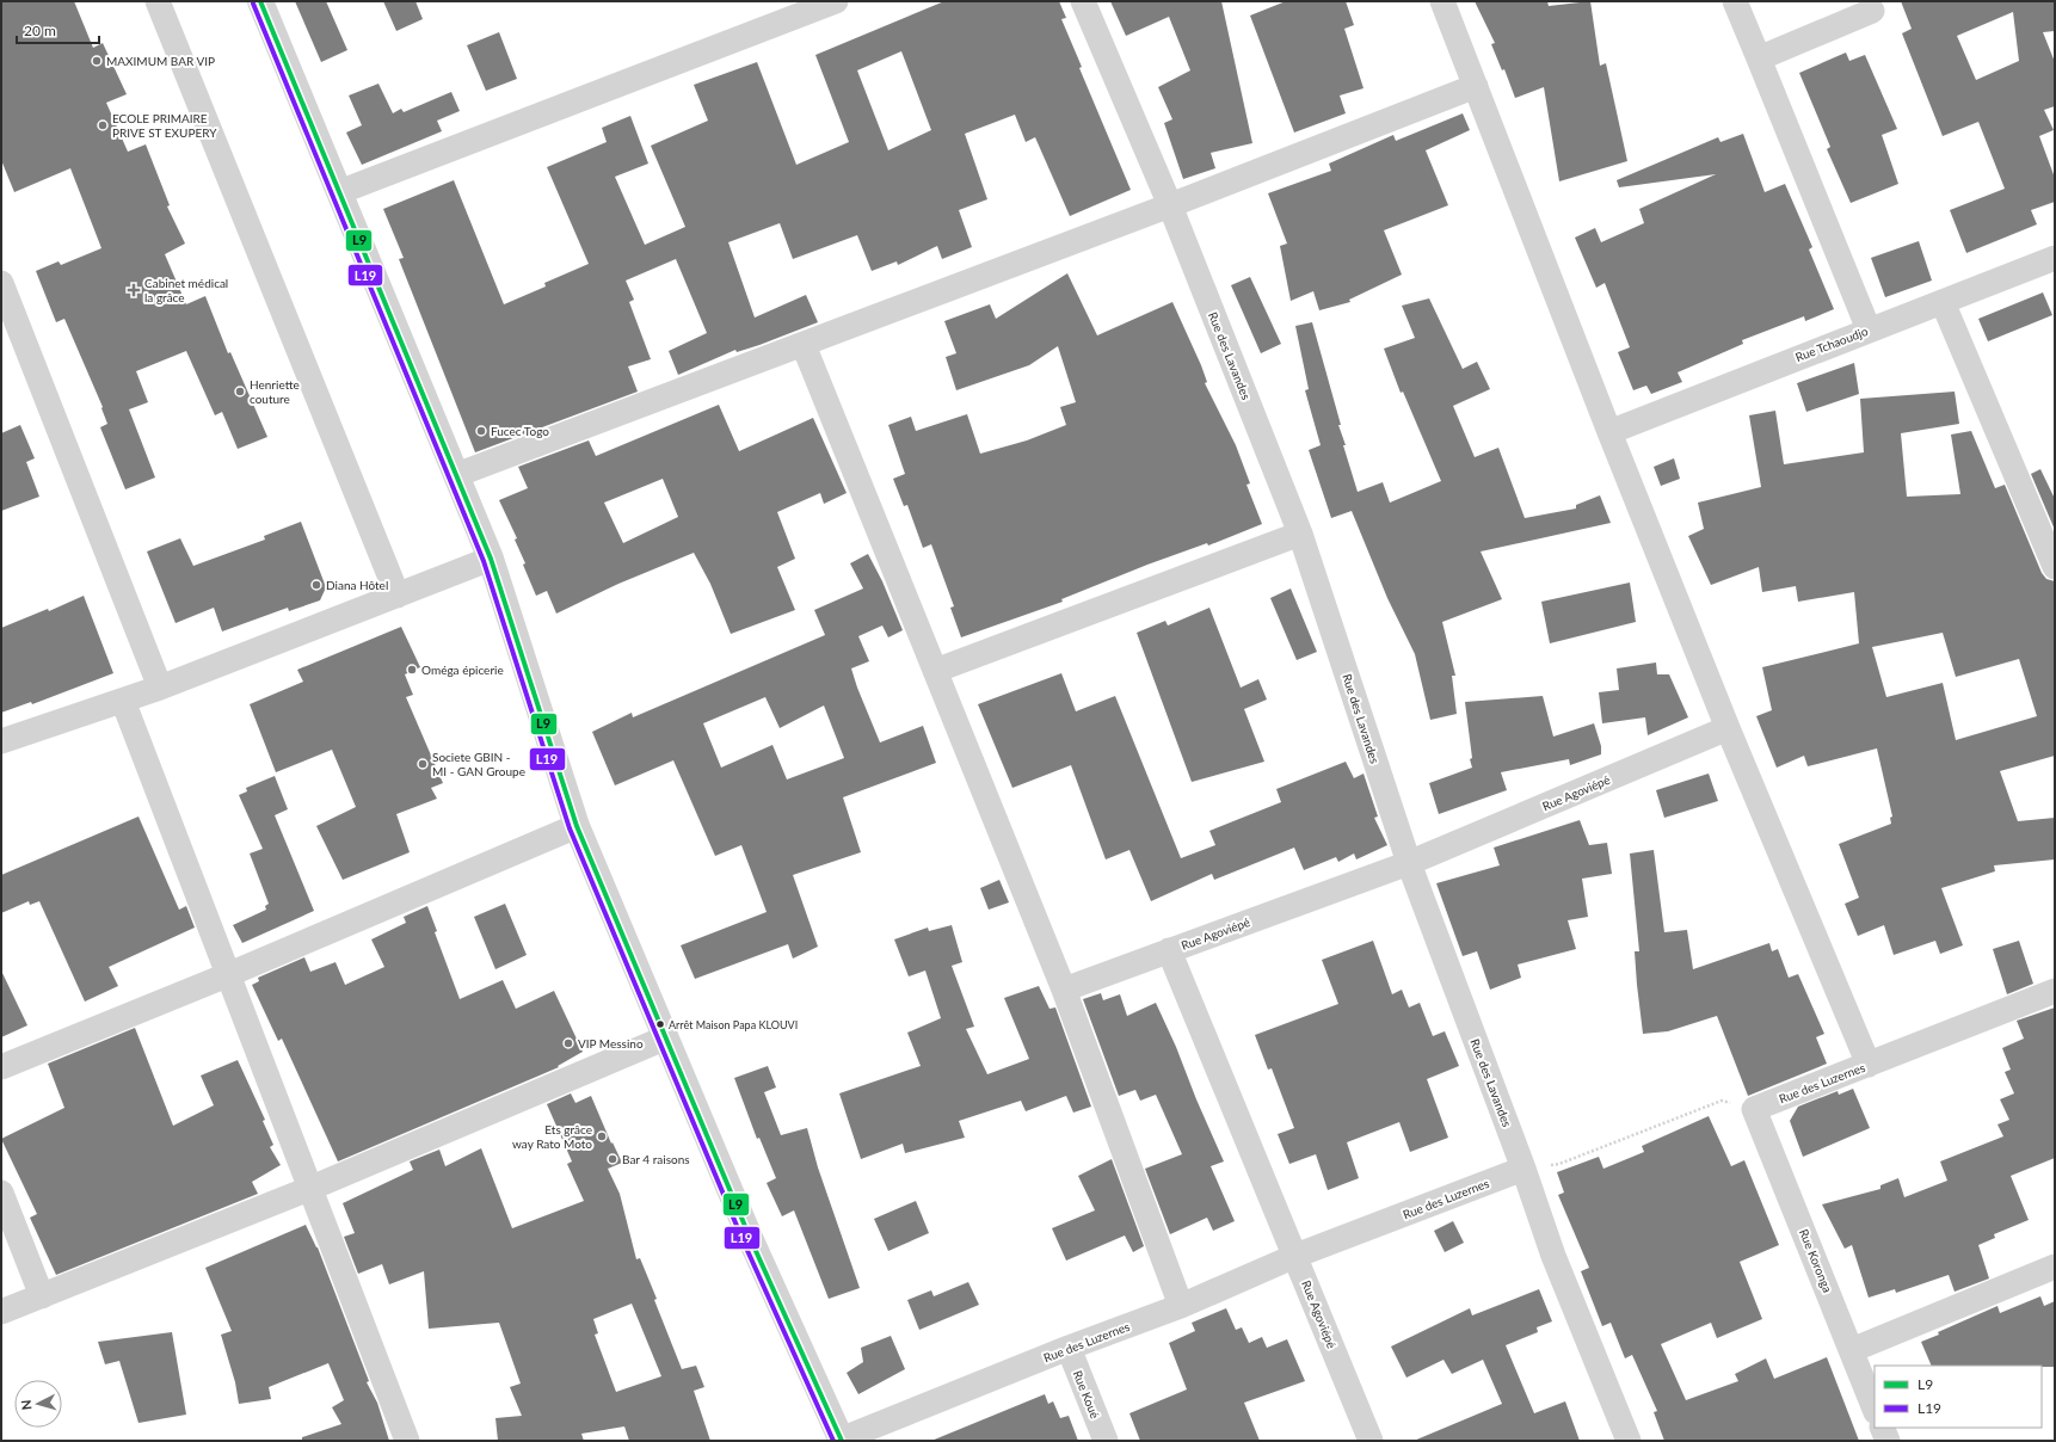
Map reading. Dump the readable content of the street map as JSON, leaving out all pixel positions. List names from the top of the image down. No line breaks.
{"streets":{"street":["Rue Tchaoudjo","Rue des Lavandes","Rue Agoviépé","Rue des Luzernes","Rue Koronga","Rue Koué"]},"crossings":[["Rue des Lavandes","Rue Agoviépé"],["Rue des Lavandes","Rue des Luzernes"],["Rue Agoviépé","Rue des Luzernes"],["Rue des Luzernes","Rue Koronga"],["Rue des Luzernes","Rue Koué"]],"places":{"other":["MAXIMUM BAR VIP","ECOLE PRIMAIRE PRIVE ST EXUPERY","Henriette couture","Fucec Togo","Diana Hôtel","Oméga épicerie","Societe GBIN - MI - GAN Groupe","Arrêt Maison Papa KLOUVI","VIP Messino","Ets grâce way Rato Moto","Bar 4 raisons"],"health":["Cabinet médical la grâce"]},"lines":["transit line L9","transit line L19"],"legend":["L9","L19"],"scale_bar":"20 m","north":"left"}
